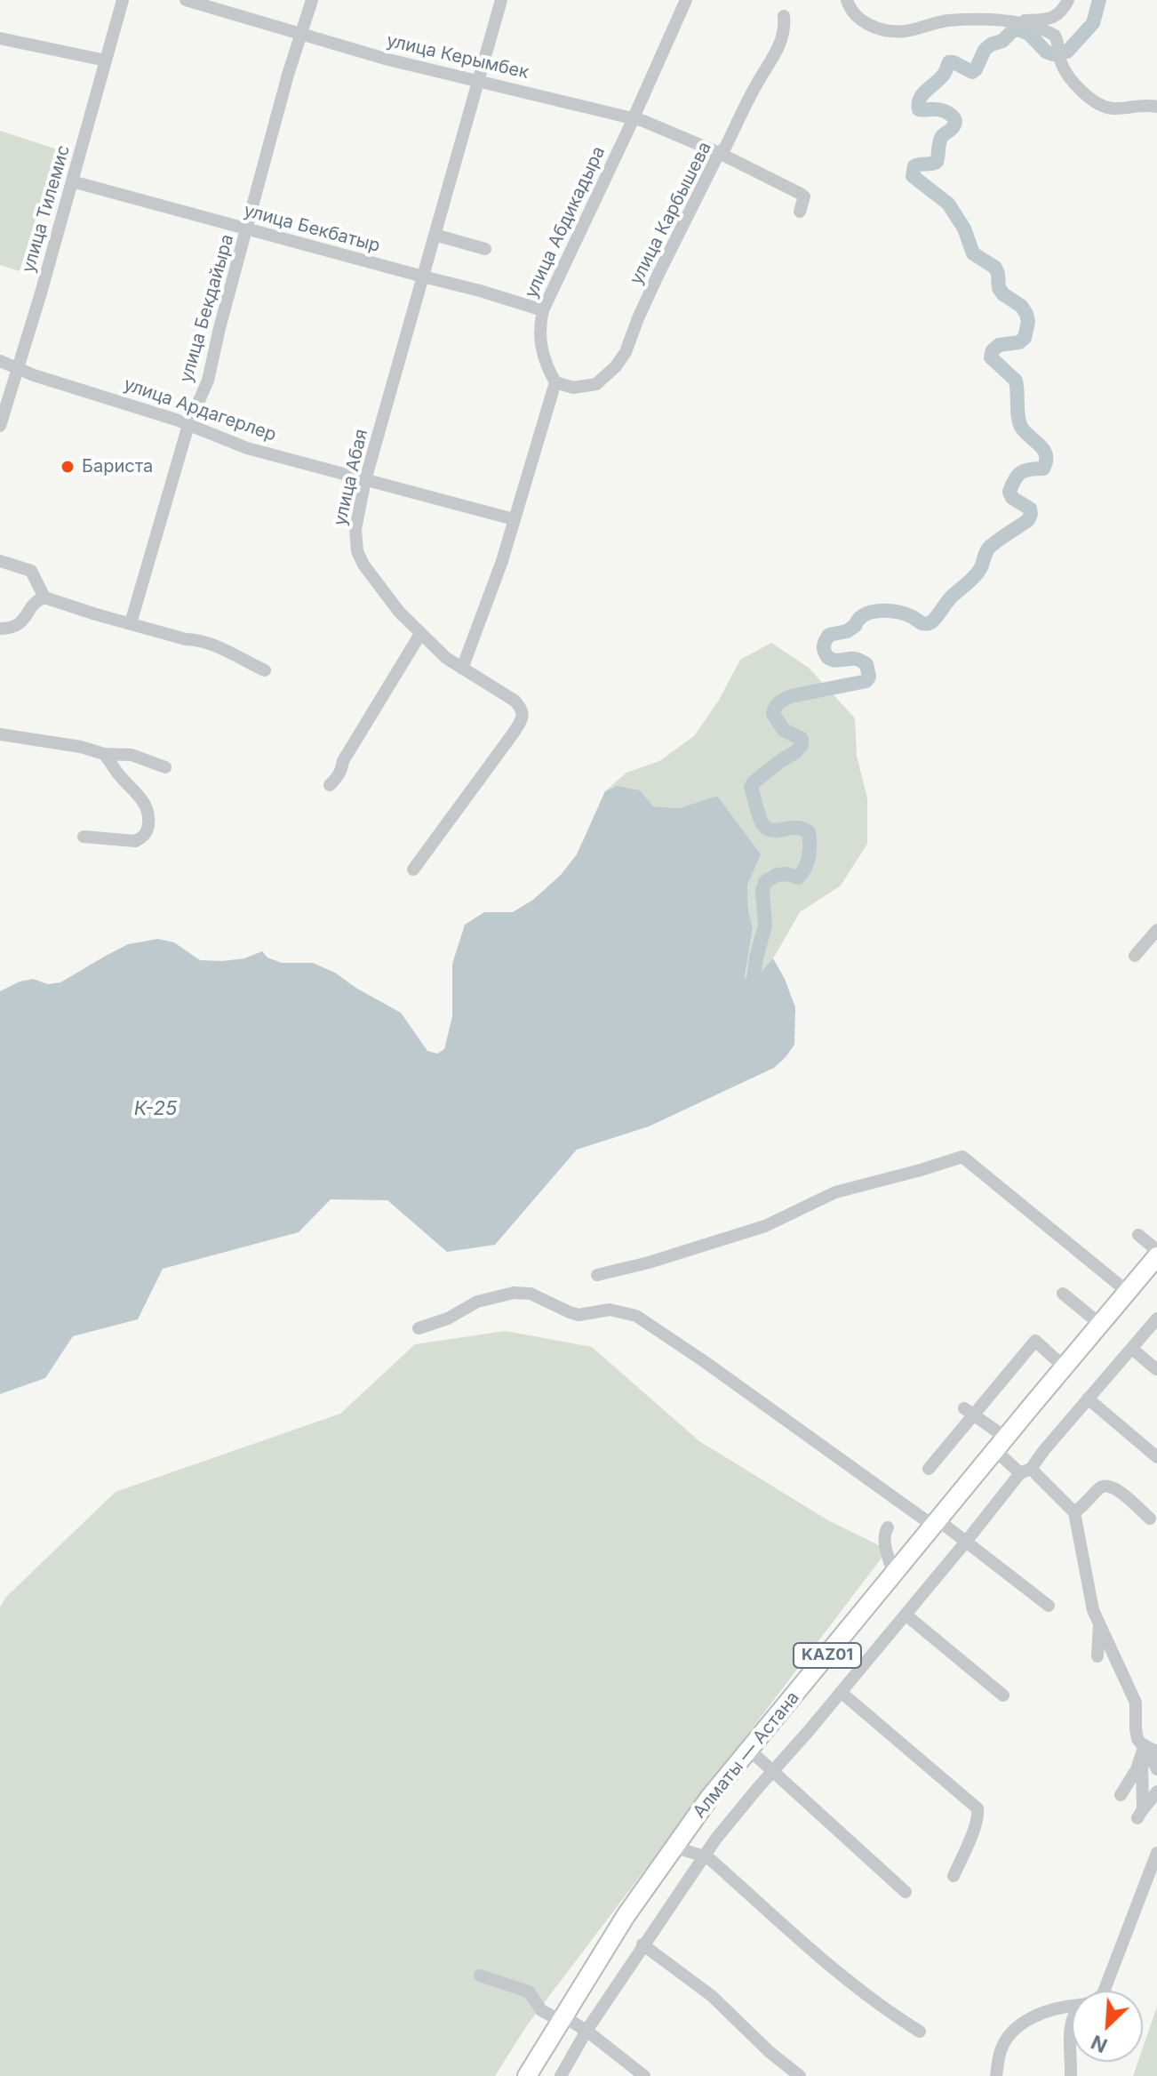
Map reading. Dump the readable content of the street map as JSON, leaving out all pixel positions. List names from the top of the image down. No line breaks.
{"streets":{"highway":["KАZ01","Алматы — Астана"],"street":["улица Керымбек","улица Тилемис","улица Карбышева","улица Абдикадыра","улица Бекбатыр","улица Бекдайыра","улица Ардагерлер","улица Абая"]},"crossings":[["улица Керымбек","улица Карбышева"],["улица Керымбек","улица Абдикадыра"],["улица Керымбек","улица Бекдайыра"],["улица Керымбек","улица Абая"],["улица Тилемис","улица Бекбатыр"],["улица Тилемис","улица Ардагерлер"],["улица Карбышева","улица Абдикадыра"],["улица Абдикадыра","улица Бекбатыр"],["улица Бекбатыр","улица Бекдайыра"],["улица Бекбатыр","улица Абая"],["улица Бекдайыра","улица Ардагерлер"],["улица Ардагерлер","улица Абая"]],"water":["К-25"],"places":["Бариста"],"north":"bottom left"}
